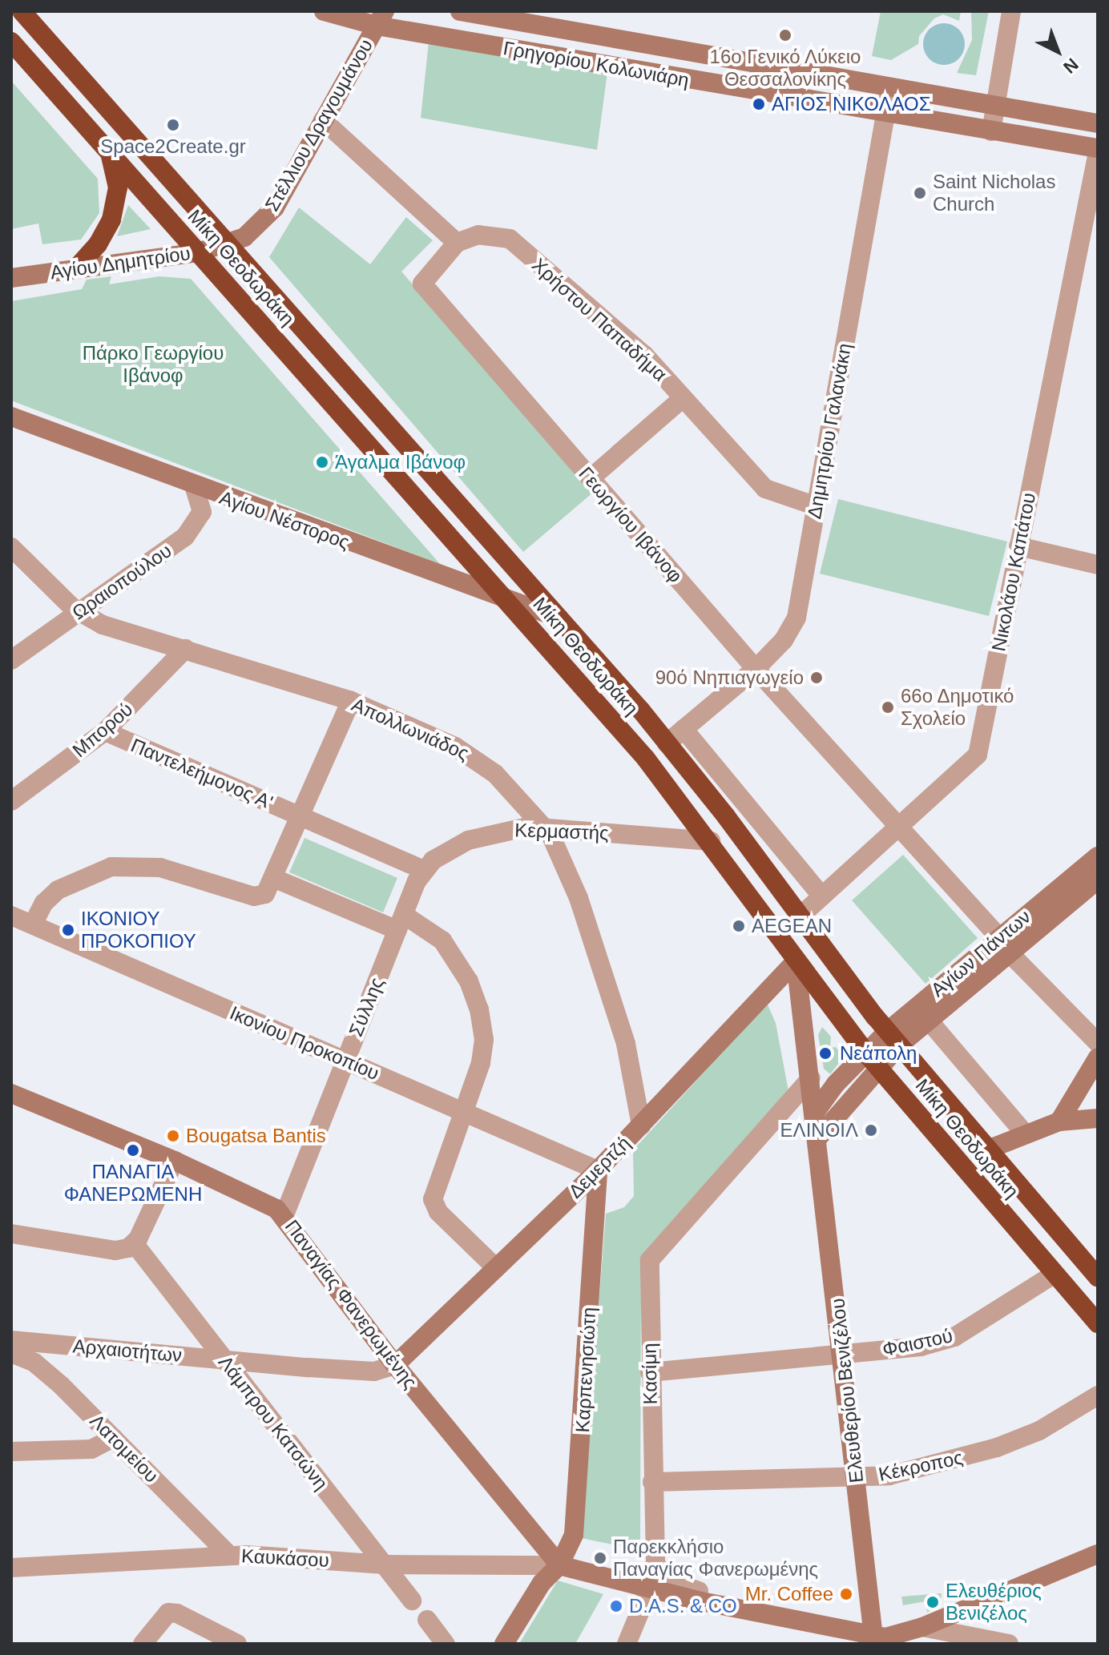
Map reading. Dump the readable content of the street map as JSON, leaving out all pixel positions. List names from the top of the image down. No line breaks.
{"streets":{"highway":["Μίκη Θεοδωράκη"],"main road":["Γρηγορίου Κολωνιάρη","Στέλλιου Δραγουμάνου","Αγίου Δημητρίου","Αγίου Νέστορος","Αγίων Πάντων","Δεμερτζή","Παναγίας Φανερωμένης","Καρπενησιώτη","Ελευθερίου Βενιζέλου"],"street":["Χρήστου Παπαδήμα","Δημητρίου Γαλανάκη","Γεωργίου Ιβάνοφ","Νικολάου Καπάτου","Ωραιοπούλου","Απολλωνιάδος","Μπορού","Παντελεήμονος Α'","Κερμαστής","Σύλλης","Ικονίου Προκοπίου","Φαιστού","Αρχαιοτήτων","Κασίμη","Λάμπρου Κατσώνη","Λατομείου","Κέκροπος","Καυκάσου"]},"crossings":[["Γρηγορίου Κολωνιάρη","Στέλλιου Δραγουμάνου"],["Γρηγορίου Κολωνιάρη","Δημητρίου Γαλανάκη"],["Γρηγορίου Κολωνιάρη","Νικολάου Καπάτου"],["Στέλλιου Δραγουμάνου","Αγίου Δημητρίου"],["Στέλλιου Δραγουμάνου","Μίκη Θεοδωράκη"],["Αγίου Δημητρίου","Μίκη Θεοδωράκη"],["Μίκη Θεοδωράκη","Δημητρίου Γαλανάκη"],["Μίκη Θεοδωράκη","Αγίου Νέστορος"],["Μίκη Θεοδωράκη","Νικολάου Καπάτου"],["Μίκη Θεοδωράκη","Κερμαστής"],["Μίκη Θεοδωράκη","Αγίων Πάντων"],["Μίκη Θεοδωράκη","Δεμερτζή"],["Μίκη Θεοδωράκη","Φαιστού"],["Μίκη Θεοδωράκη","Ελευθερίου Βενιζέλου"],["Χρήστου Παπαδήμα","Δημητρίου Γαλανάκη"],["Χρήστου Παπαδήμα","Γεωργίου Ιβάνοφ"],["Δημητρίου Γαλανάκη","Γεωργίου Ιβάνοφ"],["Αγίου Νέστορος","Ωραιοπούλου"],["Γεωργίου Ιβάνοφ","Νικολάου Καπάτου"],["Γεωργίου Ιβάνοφ","Αγίων Πάντων"],["Ωραιοπούλου","Απολλωνιάδος"],["Απολλωνιάδος","Μπορού"],["Απολλωνιάδος","Κερμαστής"],["Απολλωνιάδος","Δεμερτζή"],["Μπορού","Παντελεήμονος Α'"],["Παντελεήμονος Α'","Κερμαστής"],["Παντελεήμονος Α'","Σύλλης"],["Κερμαστής","Σύλλης"],["Σύλλης","Ικονίου Προκοπίου"],["Σύλλης","Παναγίας Φανερωμένης"],["Ικονίου Προκοπίου","Δεμερτζή"],["Ικονίου Προκοπίου","Καρπενησιώτη"],["Δεμερτζή","Παναγίας Φανερωμένης"],["Δεμερτζή","Αρχαιοτήτων"],["Δεμερτζή","Καρπενησιώτη"],["Δεμερτζή","Ελευθερίου Βενιζέλου"],["Παναγίας Φανερωμένης","Αρχαιοτήτων"],["Παναγίας Φανερωμένης","Καρπενησιώτη"],["Παναγίας Φανερωμένης","Καυκάσου"],["Φαιστού","Κασίμη"],["Φαιστού","Ελευθερίου Βενιζέλου"],["Αρχαιοτήτων","Λάμπρου Κατσώνη"],["Καρπενησιώτη","Καυκάσου"],["Κασίμη","Ελευθερίου Βενιζέλου"],["Κασίμη","Κέκροπος"],["Ελευθερίου Βενιζέλου","Κέκροπος"],["Λάμπρου Κατσώνη","Καυκάσου"],["Λατομείου","Καυκάσου"]],"parks":["Πάρκο Γεωργίου Ιβάνοφ"],"places":["16ο Γενικό Λύκειο Θεσσαλονίκης","ΑΓΙΟΣ ΝΙΚΟΛΑΟΣ","Space2Create.gr","Saint Nicholas Church","Άγαλμα Ιβάνοφ","90ό Νηπιαγωγείο","66ο Δημοτικό Σχολείο","AEGEAN","ΙΚΟΝΙΟΥ ΠΡΟΚΟΠΙΟΥ","Νεάπολη","ΕΛΙΝΟΙΛ","Bougatsa Bantis","ΠΑΝΑΓΙΑ ΦΑΝΕΡΩΜΕΝΗ","Παρεκκλήσιο Παναγίας Φανερωμένης","Mr. Coffee","Ελευθέριος Βενιζέλος","D.A.S. & CO"],"north":"bottom right"}
